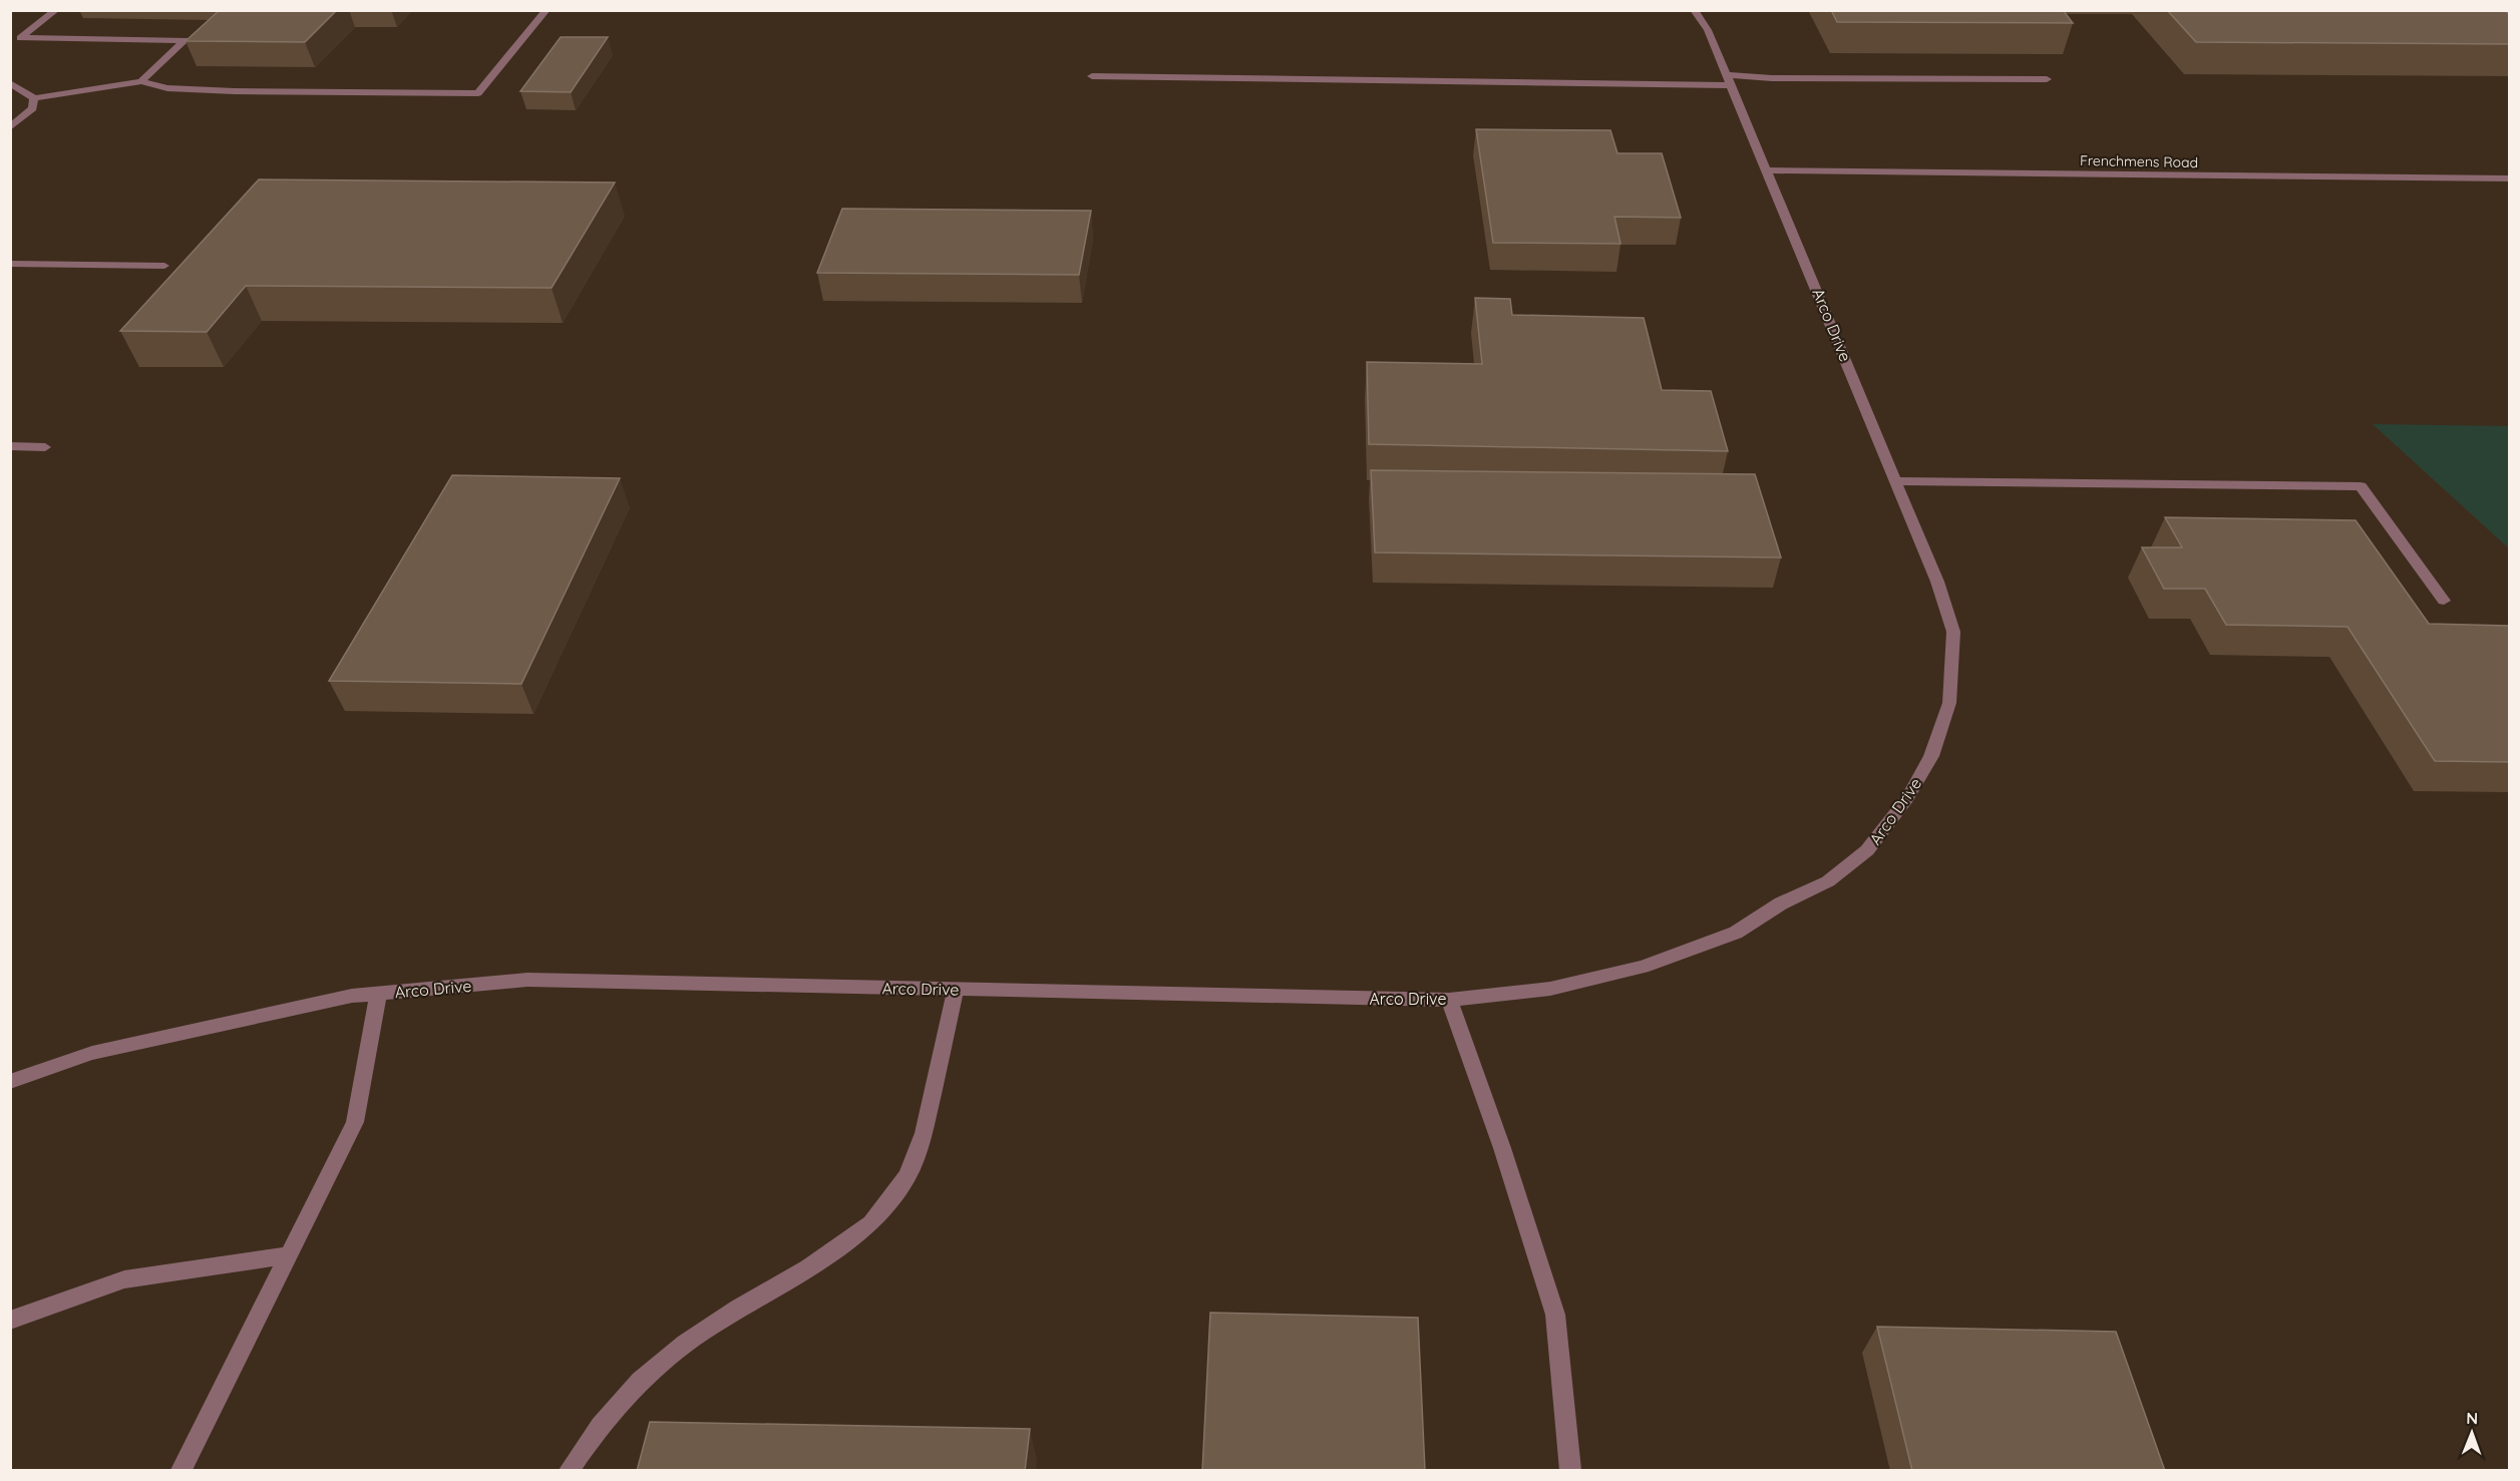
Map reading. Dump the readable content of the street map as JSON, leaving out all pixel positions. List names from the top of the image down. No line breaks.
{"streets":{"street":["Frenchmens Road","Arco Drive"]},"crossings":[["Frenchmens Road","Arco Drive"]],"north":"top"}
